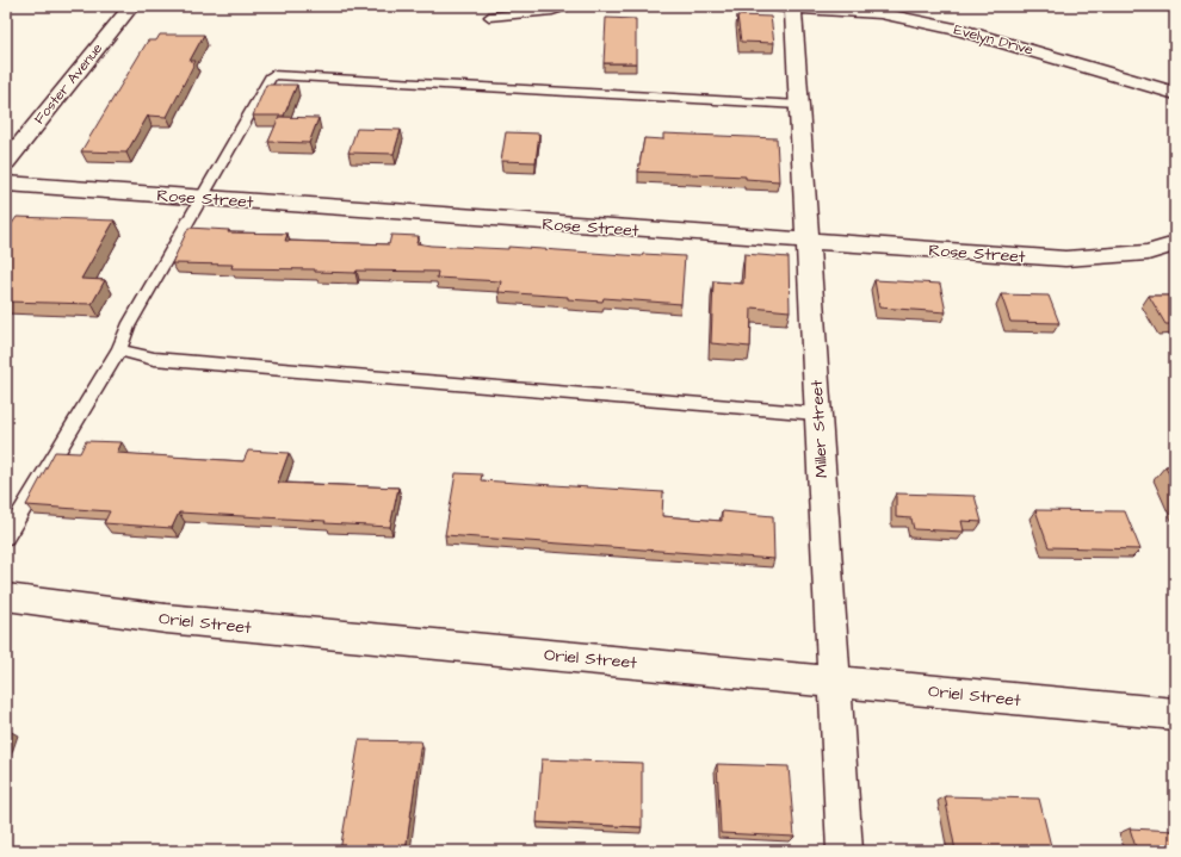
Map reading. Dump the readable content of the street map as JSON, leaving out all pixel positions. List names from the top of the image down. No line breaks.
{"streets":{"street":["Evelyn Drive","Foster Avenue","Rose Street","Miller Street","Oriel Street"]},"crossings":[["Evelyn Drive","Miller Street"],["Rose Street","Miller Street"],["Miller Street","Oriel Street"]]}
